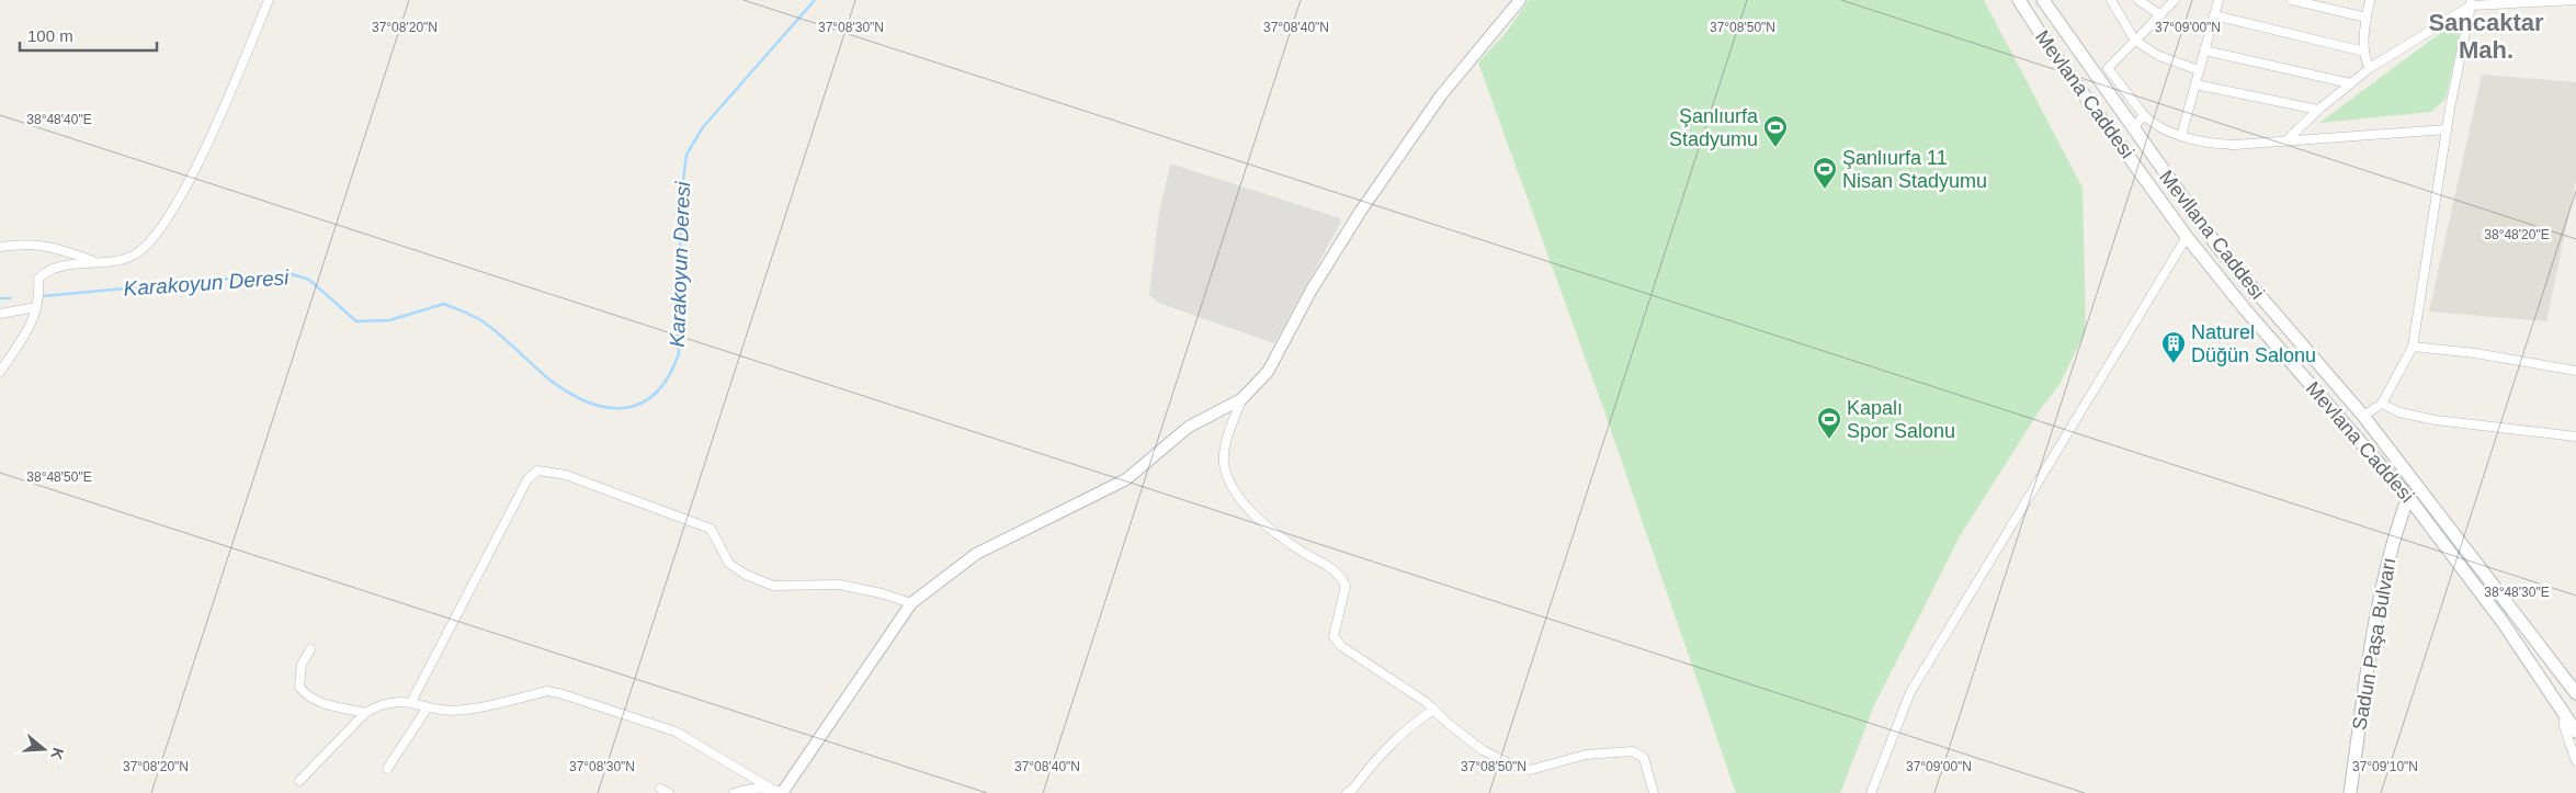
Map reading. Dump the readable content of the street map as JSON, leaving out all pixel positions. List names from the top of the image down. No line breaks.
{"streets":{"main road":["Mevlana Caddesi","Mevllana Caddesi","Sadun Paşa Bulvarı"]},"crossings":[["Mevlana Caddesi","Sadun Paşa Bulvarı"]],"districts":["Sancaktar Mah."],"water":["Karakoyun Deresi"],"places":{"sports":["Şanlıurfa Stadyumu","Şanlıurfa 11 Nisan Stadyumu","Kapalı Spor Salonu"],"building":["Naturel Düğün Salonu"]},"scale_bar":"100 m","north":"right","coordinates":["37°08'20\"N","37°08'30\"N","37°08'40\"N","37°08'50\"N","37°09'00\"N","38°48'40\"E","38°48'20\"E","38°48'50\"E","38°48'30\"E","37°09'10\"N"]}
